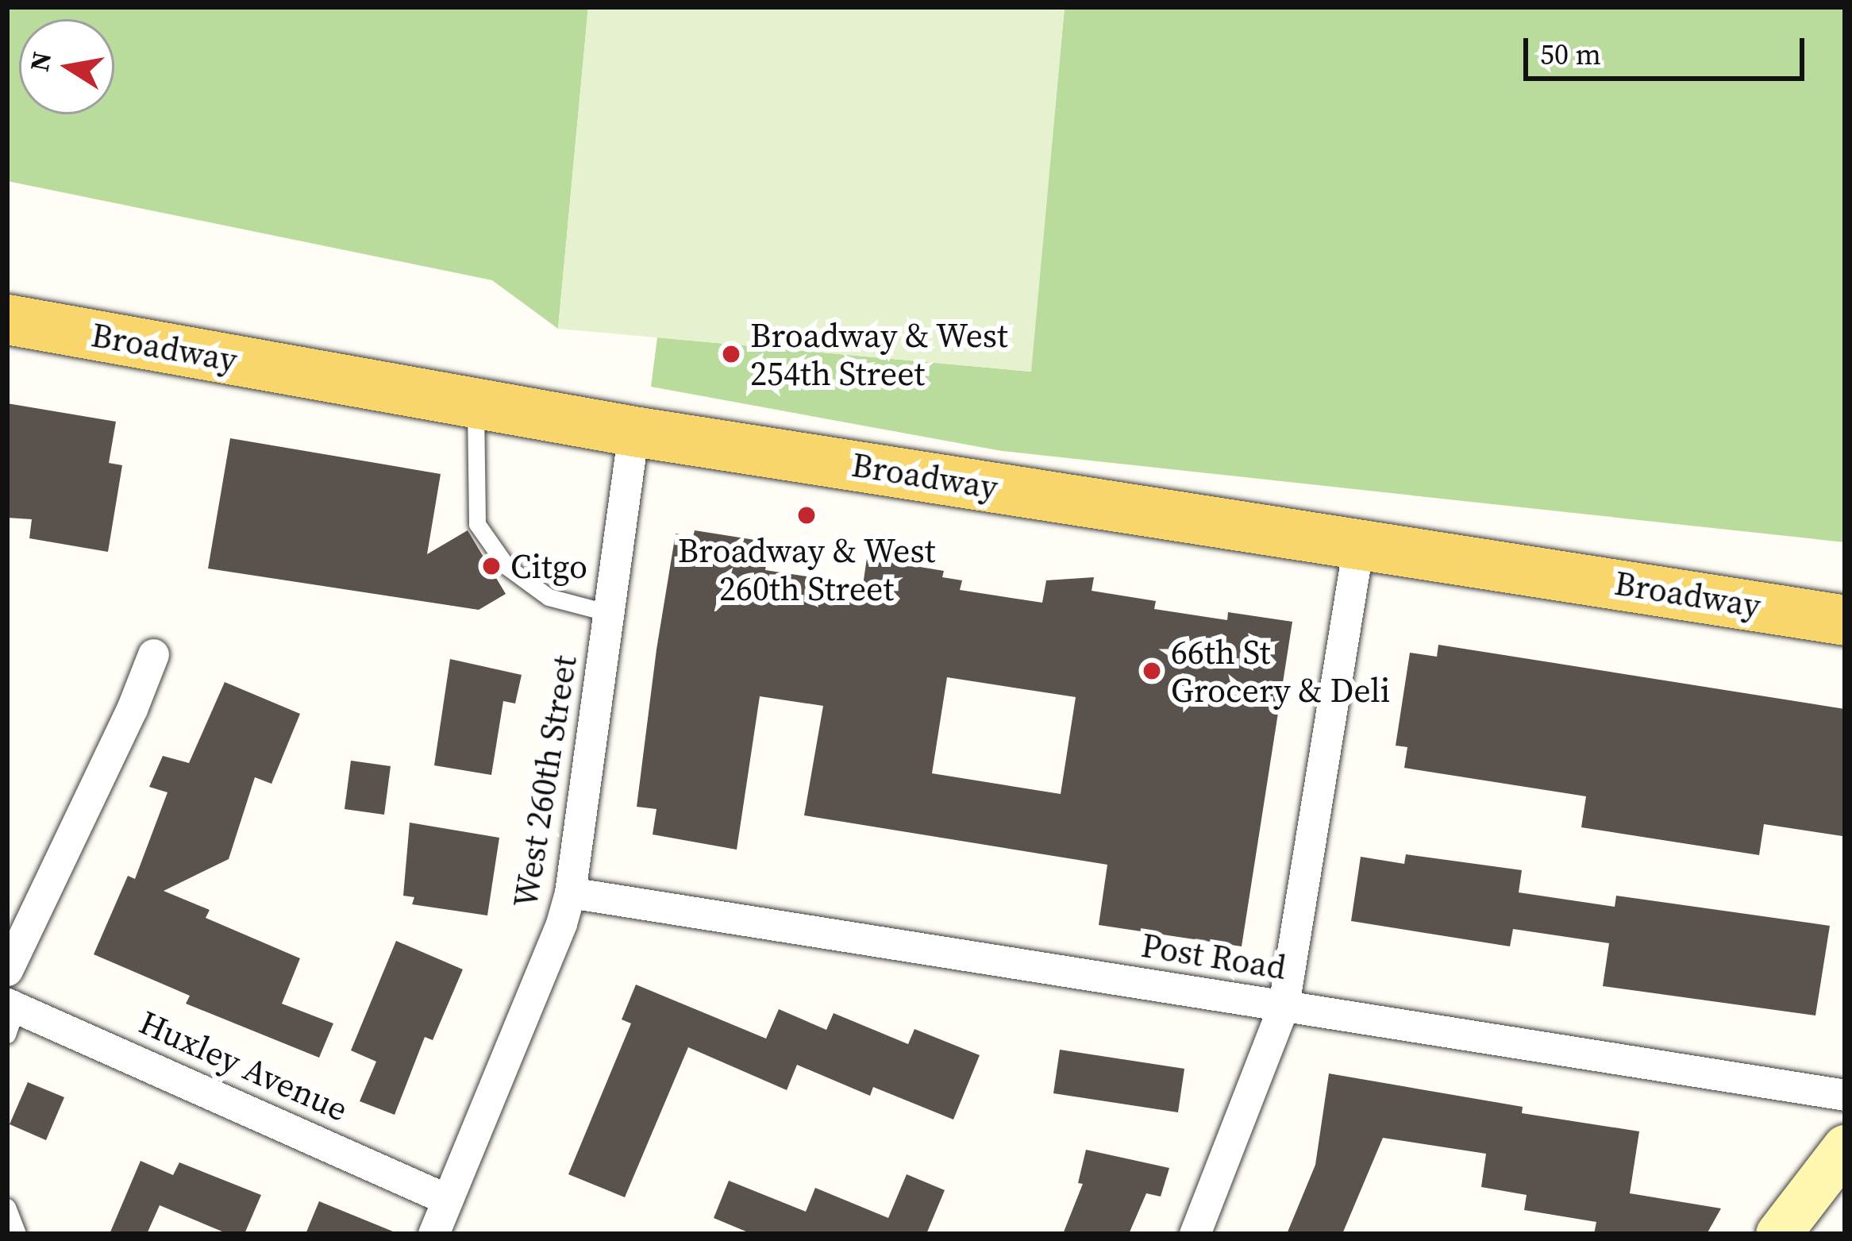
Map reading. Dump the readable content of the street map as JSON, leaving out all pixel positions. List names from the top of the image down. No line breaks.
{"streets":{"main road":["Broadway"],"street":["West 260th Street","Post Road","Huxley Avenue"]},"crossings":[["Broadway","West 260th Street"],["West 260th Street","Post Road"],["West 260th Street","Huxley Avenue"]],"places":["Broadway & West 254th Street","Broadway & West 260th Street","Citgo","66th St Grocery & Deli"],"scale_bar":"50 m","north":"left"}
